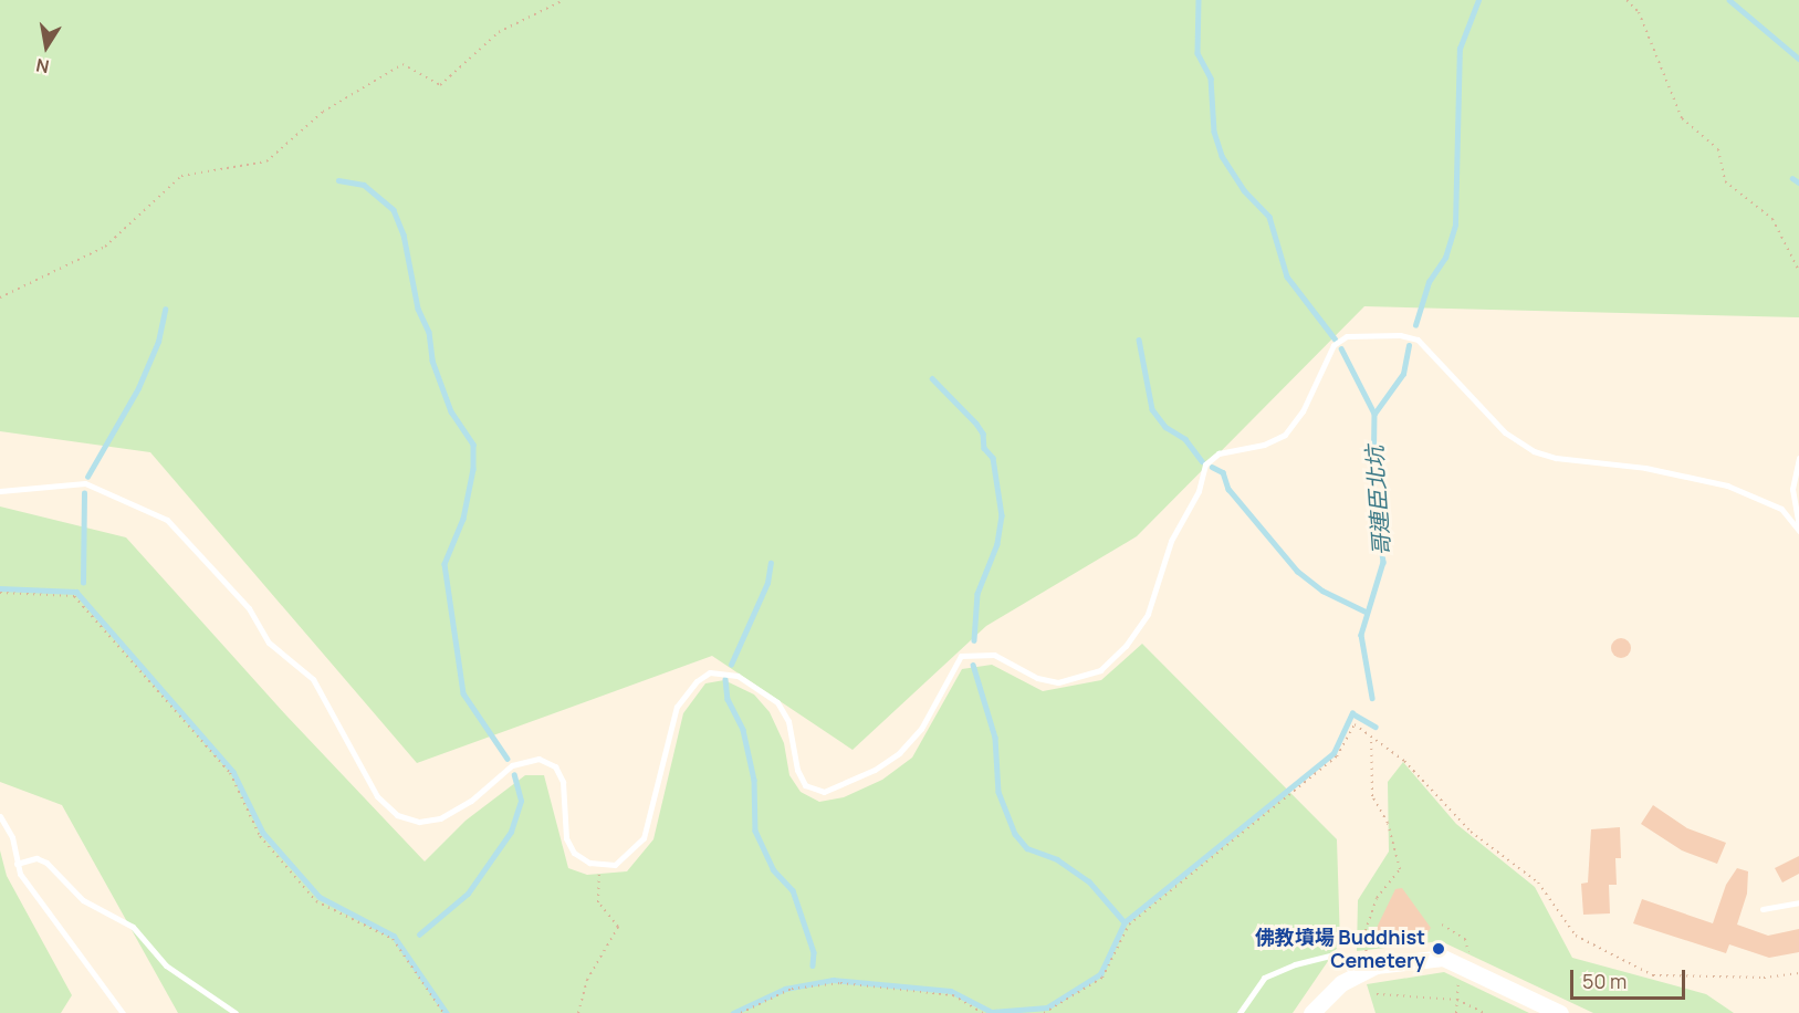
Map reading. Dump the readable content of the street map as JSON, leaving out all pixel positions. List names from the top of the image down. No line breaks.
{"water":["哥連臣北坑"],"places":["佛教墳場 Buddhist Cemetery"],"scale_bar":"50 m","north":"bottom"}
